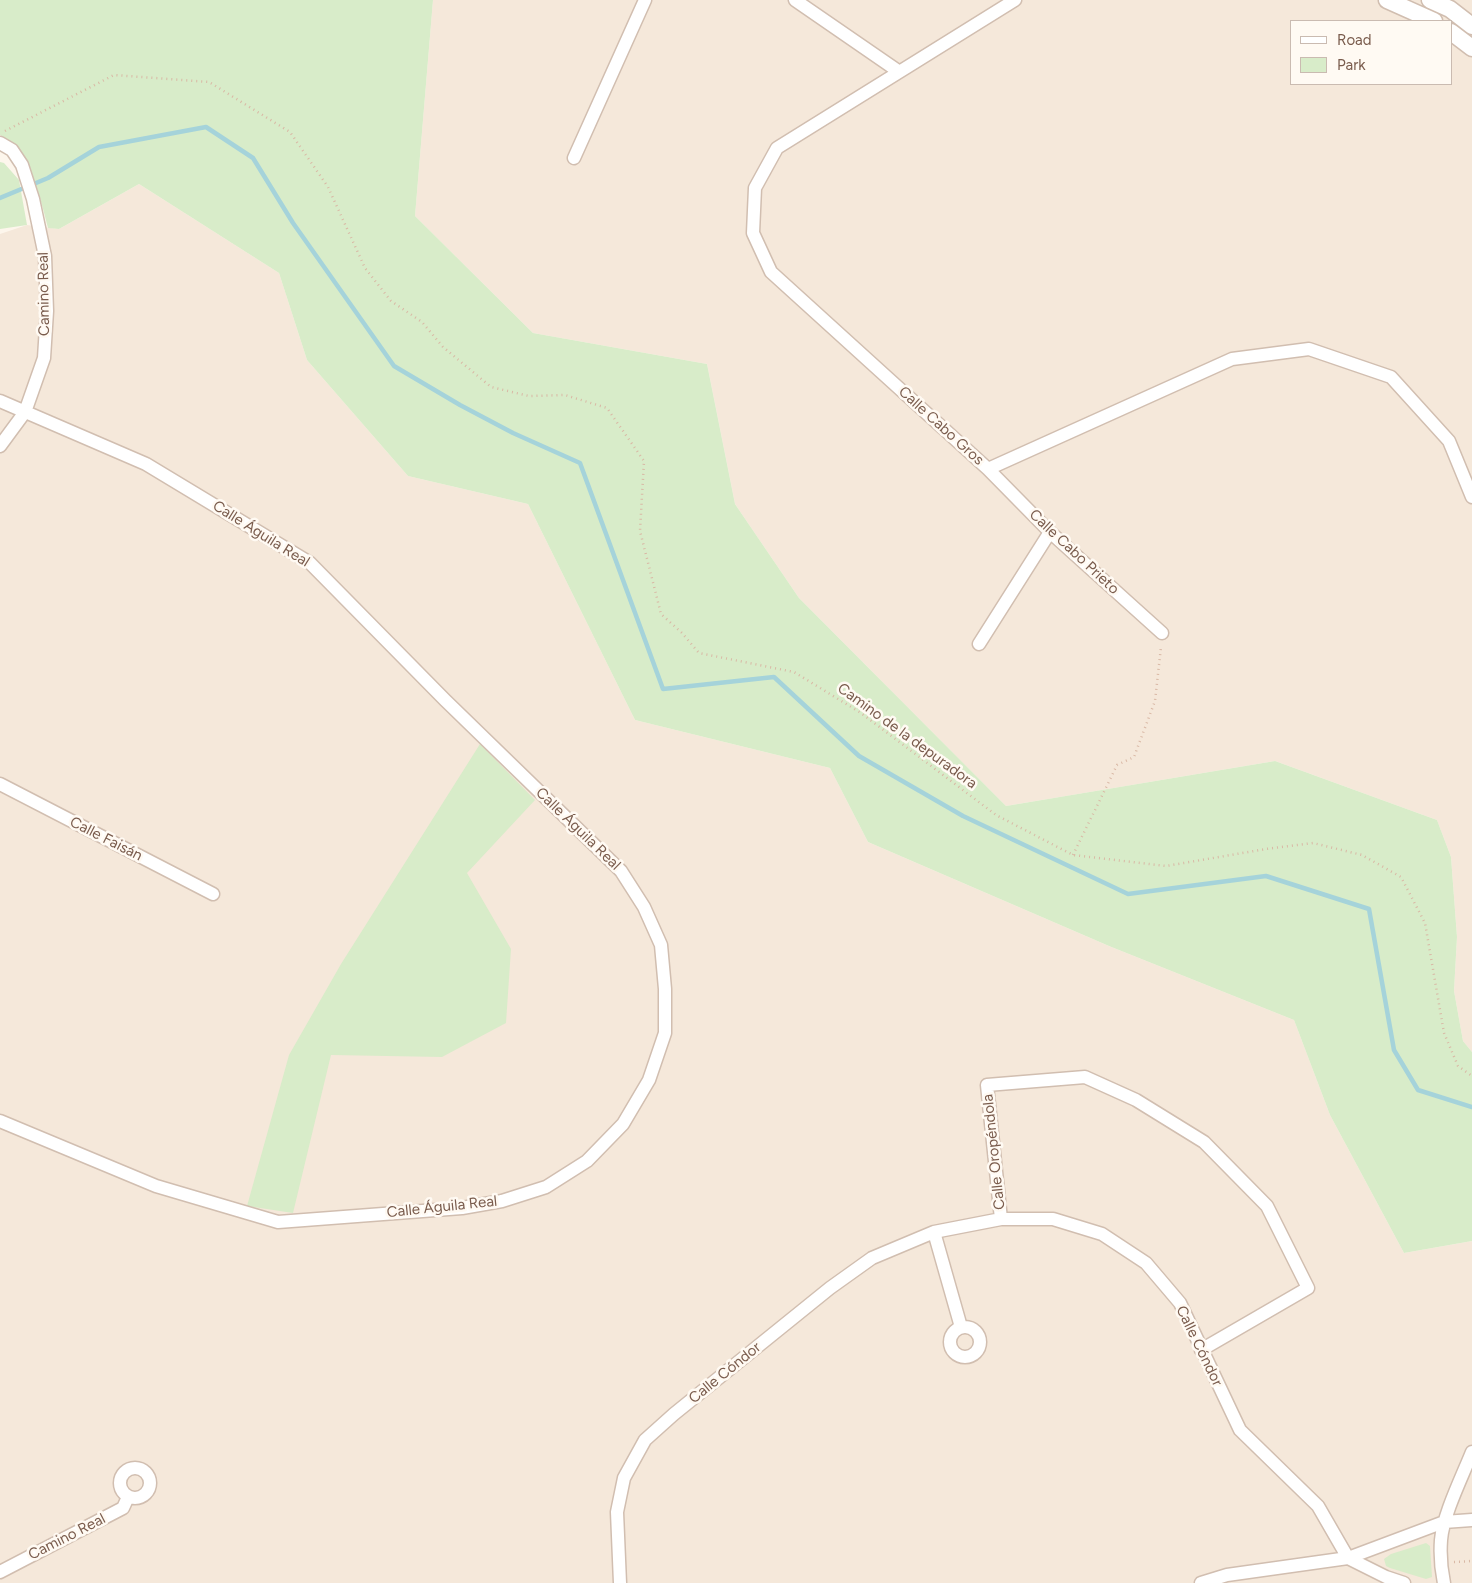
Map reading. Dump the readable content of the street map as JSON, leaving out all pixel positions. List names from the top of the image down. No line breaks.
{"streets":{"street":["Camino Real","Calle Cabo Gros","Calle Águila Real","Calle Cabo Prieto","Calle Faisán","Calle Oropéndola","Calle Cóndor"],"path":["Camino de la depuradora"]},"crossings":[["Camino Real","Calle Águila Real"],["Calle Cabo Gros","Calle Cabo Prieto"],["Calle Oropéndola","Calle Cóndor"]],"legend":["Road","Park"]}
